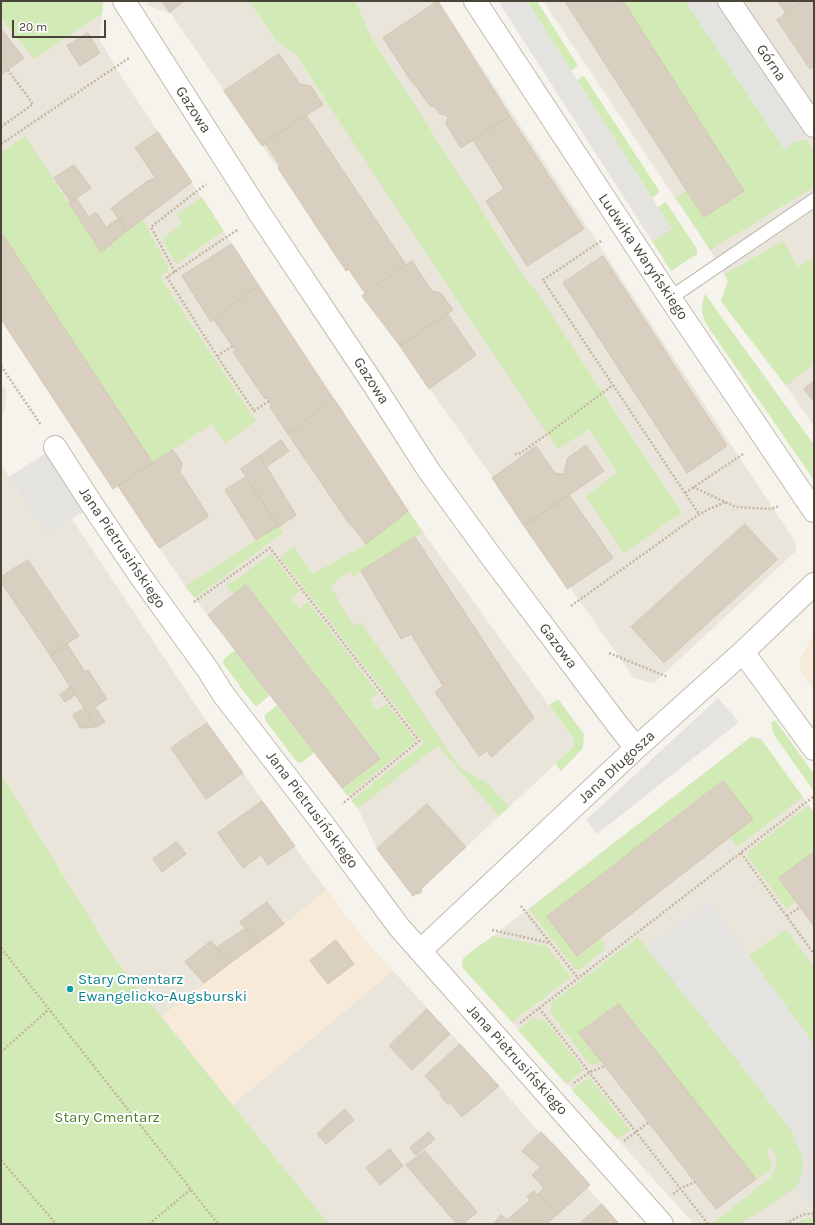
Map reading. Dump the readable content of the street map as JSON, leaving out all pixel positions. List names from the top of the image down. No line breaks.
{"streets":{"street":["Górna","Gazowa","Ludwika Waryńskiego","Jana Pietrusińskiego","Jana Długosza"]},"crossings":[["Gazowa","Jana Długosza"],["Jana Pietrusińskiego","Jana Długosza"]],"parks":["Stary Cmentarz"],"places":["Stary Cmentarz Ewangelicko-Augsburski"],"scale_bar":"20 m"}
